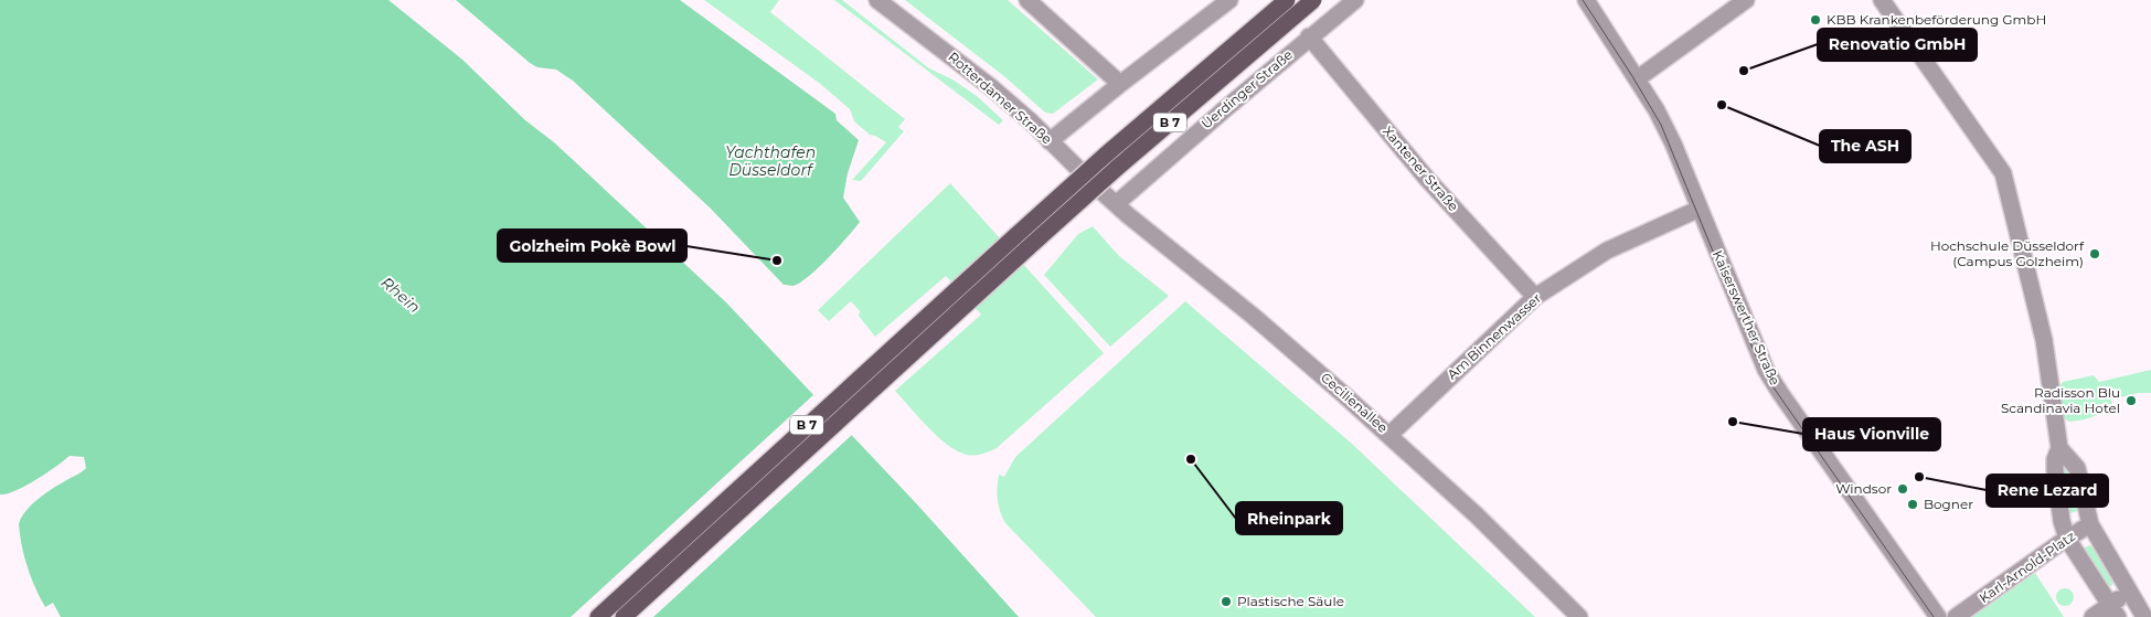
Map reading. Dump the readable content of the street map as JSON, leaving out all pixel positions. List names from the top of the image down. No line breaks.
{"streets":{"main road":["B 7"],"street":["Uerdinger Straße","Rotterdamer Straße","Xantener Straße","Kaiserswerther Straße","Am Binnenwasser","Cecilienallee","Karl-Arnold-Platz"]},"crossings":[["Uerdinger Straße","Rotterdamer Straße"],["Uerdinger Straße","Xantener Straße"],["Uerdinger Straße","Cecilienallee"],["Rotterdamer Straße","Cecilienallee"],["Xantener Straße","Am Binnenwasser"],["Kaiserswerther Straße","Am Binnenwasser"],["Am Binnenwasser","Cecilienallee"]],"water":["Yachthafen Düsseldorf","Rhein"],"places":["KBB Krankenbeförderung GmbH","Renovatio GmbH","The ASH","Hochschule Düsseldorf (Campus Golzheim)","Golzheim Pokè Bowl","Radisson Blu Scandinavia Hotel","Haus Vionville","Rheinpark","Rene Lezard","Windsor","Bogner","Plastische Säule"]}
